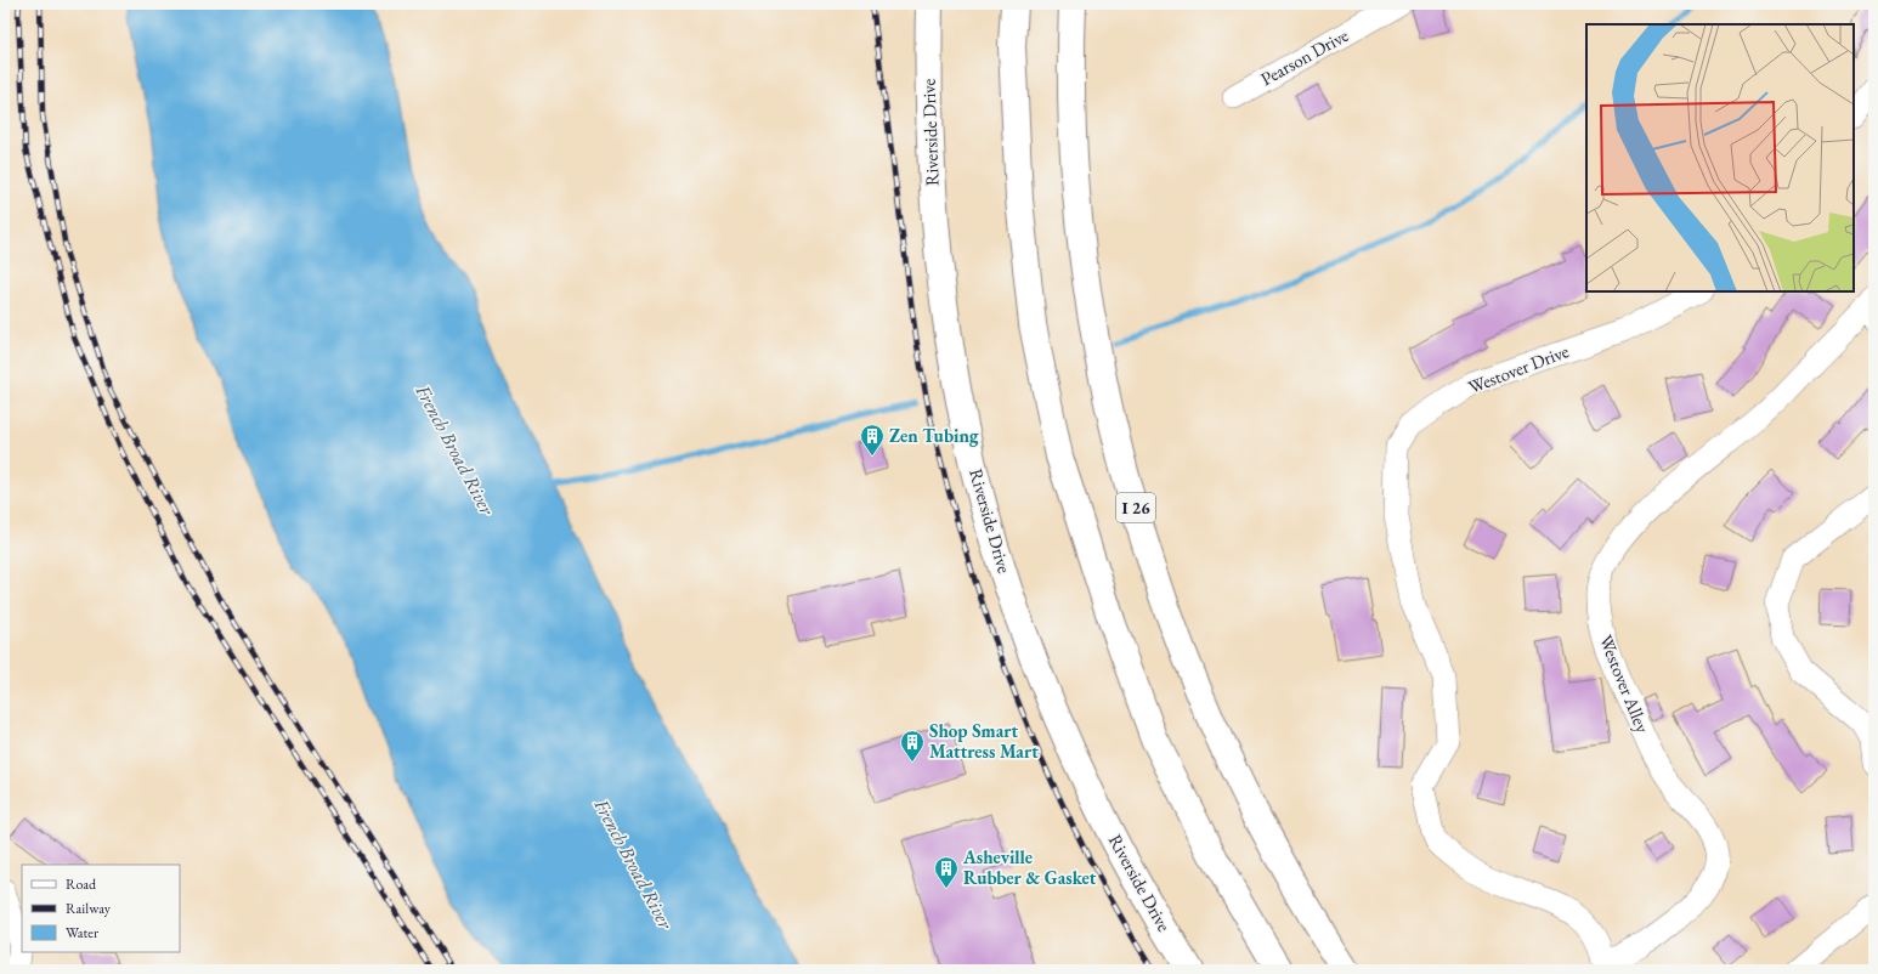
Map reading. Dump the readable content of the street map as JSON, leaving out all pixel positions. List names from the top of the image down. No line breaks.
{"streets":{"main road":["Riverside Drive","I 26"],"street":["Pearson Drive","Westover Drive","Westover Alley"]},"crossings":[["Westover Drive","Westover Alley"]],"water":["French Broad River"],"places":{"building":["Zen Tubing","Shop Smart Mattress Mart","Asheville Rubber & Gasket"]},"legend":["Road","Railway","Water"]}
